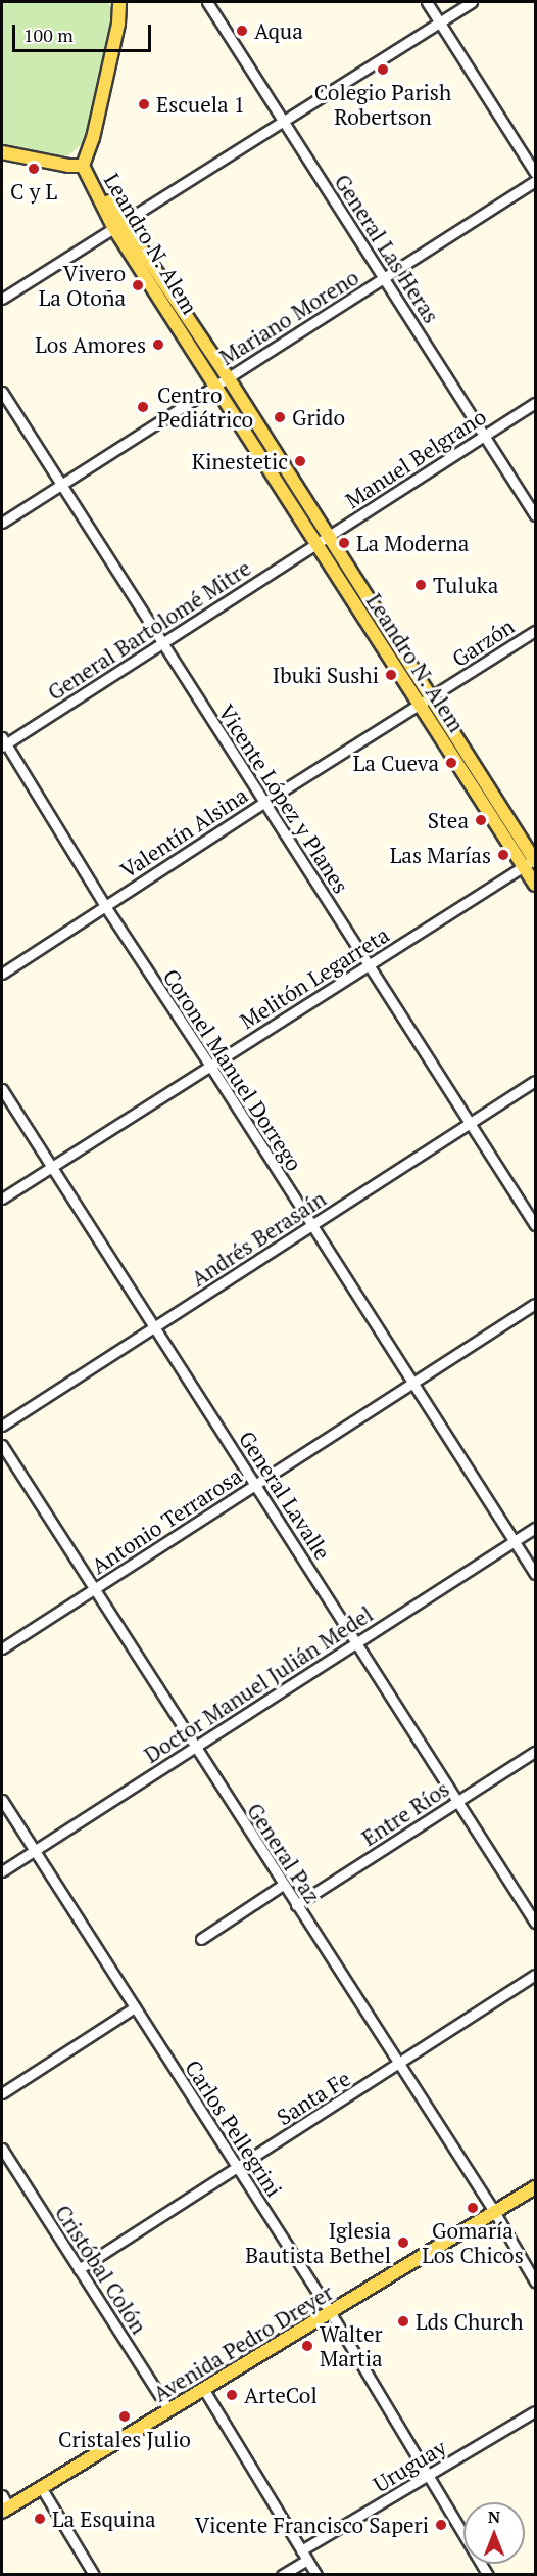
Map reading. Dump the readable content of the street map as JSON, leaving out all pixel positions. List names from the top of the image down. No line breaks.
{"streets":{"main road":["Leandro N. Alem","Avenida Pedro Dreyer"],"street":["General Las Heras","Mariano Moreno","Manuel Belgrano","General Bartolomé Mitre","Garzón","Vicente López y Planes","Valentín Alsina","Melitón Legarreta","Coronel Manuel Dorrego","Andrés Berasaín","General Lavalle","Antonio Terrarosa","Doctor Manuel Julián Medel","Entre Ríos","General Paz","Santa Fe","Carlos Pellegrini","Cristóbal Colón","Uruguay"]},"crossings":[["Leandro N. Alem","Mariano Moreno"],["Leandro N. Alem","Manuel Belgrano"],["Leandro N. Alem","General Bartolomé Mitre"],["Leandro N. Alem","Garzón"],["Leandro N. Alem","Valentín Alsina"],["Leandro N. Alem","Melitón Legarreta"],["General Las Heras","Mariano Moreno"],["General Las Heras","Manuel Belgrano"],["Mariano Moreno","Vicente López y Planes"],["Manuel Belgrano","General Bartolomé Mitre"],["General Bartolomé Mitre","Vicente López y Planes"],["General Bartolomé Mitre","Coronel Manuel Dorrego"],["Garzón","Valentín Alsina"],["Vicente López y Planes","Valentín Alsina"],["Vicente López y Planes","Melitón Legarreta"],["Vicente López y Planes","Andrés Berasaín"],["Valentín Alsina","Coronel Manuel Dorrego"],["Melitón Legarreta","Coronel Manuel Dorrego"],["Melitón Legarreta","General Lavalle"],["Coronel Manuel Dorrego","Andrés Berasaín"],["Coronel Manuel Dorrego","Antonio Terrarosa"],["Coronel Manuel Dorrego","Doctor Manuel Julián Medel"],["Andrés Berasaín","General Lavalle"],["General Lavalle","Antonio Terrarosa"],["General Lavalle","Doctor Manuel Julián Medel"],["General Lavalle","Entre Ríos"],["Antonio Terrarosa","General Paz"],["Doctor Manuel Julián Medel","General Paz"],["Doctor Manuel Julián Medel","Carlos Pellegrini"],["Entre Ríos","General Paz"],["General Paz","Santa Fe"],["General Paz","Avenida Pedro Dreyer"],["Santa Fe","Carlos Pellegrini"],["Santa Fe","Cristóbal Colón"],["Carlos Pellegrini","Avenida Pedro Dreyer"],["Carlos Pellegrini","Uruguay"],["Cristóbal Colón","Avenida Pedro Dreyer"]],"places":["Aqua","Colegio Parish Robertson","Escuela 1","C y L","Vivero La Otoña","Los Amores","Centro Pediátrico","Grido","Kinestetic","La Moderna","Tuluka","Ibuki Sushi","La Cueva","Stea","Las Marías","Gomaría Los Chicos","Iglesia Bautista Bethel","Lds Church","Walter Martia","ArteCol","Cristales Julio","La Esquina","Vicente Francisco Saperi"],"scale_bar":"100 m","north":"top"}
